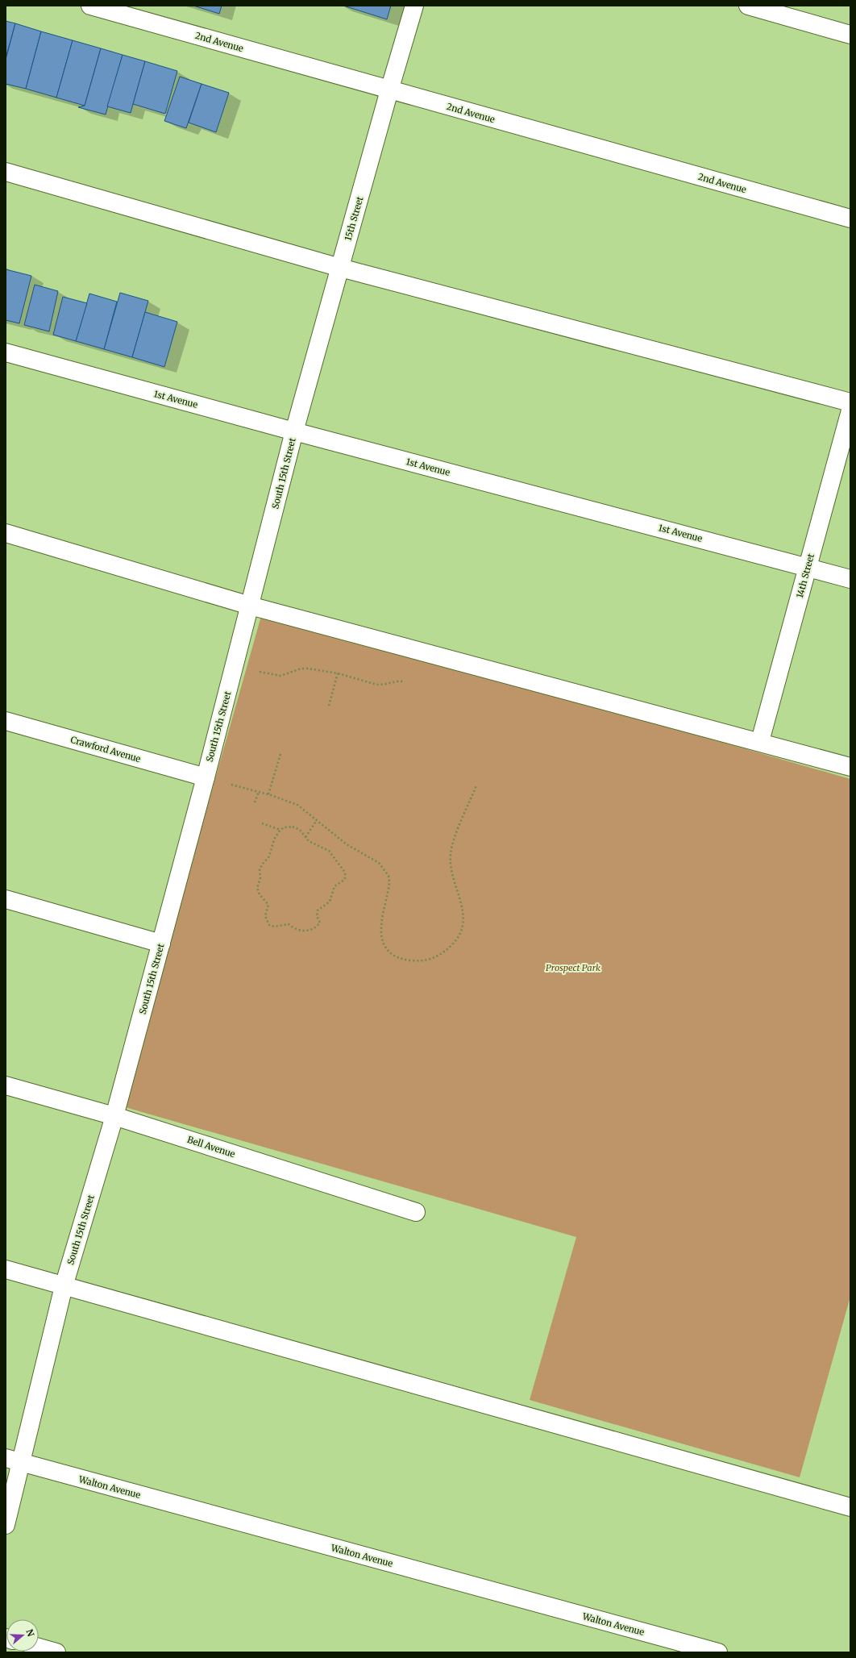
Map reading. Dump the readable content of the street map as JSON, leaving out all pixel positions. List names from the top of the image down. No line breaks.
{"streets":{"street":["2nd Avenue","15th Street","1st Avenue","South 15th Street","14th Street","Crawford Avenue","Bell Avenue","Walton Avenue"]},"crossings":[["2nd Avenue","15th Street"],["15th Street","1st Avenue"],["15th Street","South 15th Street"],["1st Avenue","South 15th Street"],["1st Avenue","14th Street"],["South 15th Street","Crawford Avenue"],["South 15th Street","Bell Avenue"],["South 15th Street","Walton Avenue"]],"parks":["Prospect Park"],"north":"right"}
